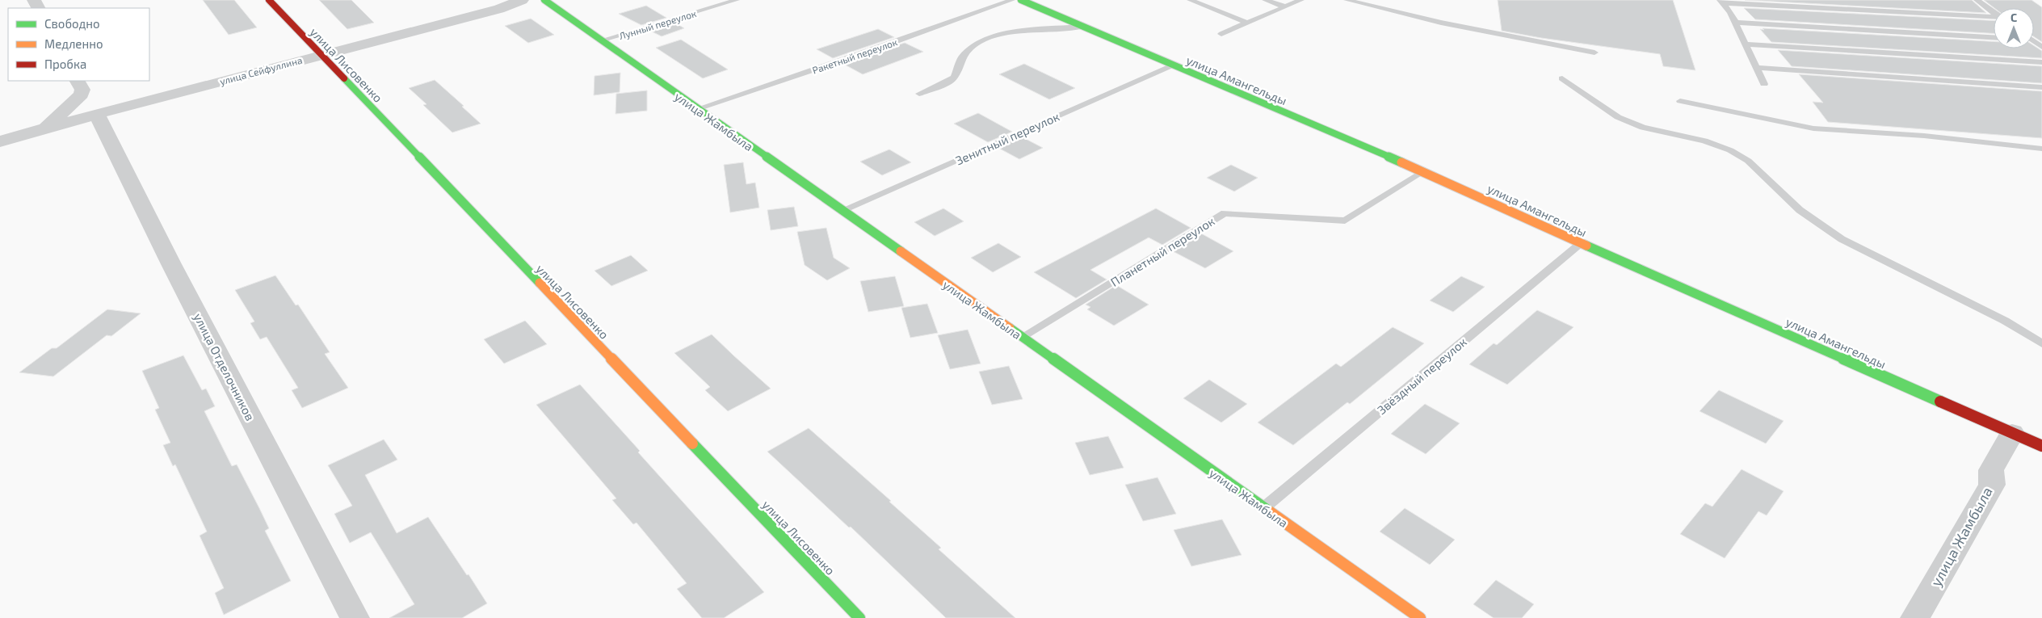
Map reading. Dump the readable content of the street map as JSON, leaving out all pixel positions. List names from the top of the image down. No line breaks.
{"streets":{"street":["улица Лисовенко","улица Сейфуллина","улица Амангельды","улица Жамбыла","улица Отделочников"],"lane":["Лунный переулок","Ракетный переулок","Зенитный переулок","Планетный переулок","Звёздный переулок"]},"crossings":[["Лунный переулок","улица Жамбыла"],["Ракетный переулок","улица Жамбыла"],["улица Лисовенко","улица Сейфуллина"],["улица Сейфуллина","улица Отделочников"],["улица Амангельды","улица Жамбыла"],["улица Амангельды","Зенитный переулок"],["улица Амангельды","Планетный переулок"],["улица Амангельды","Звёздный переулок"],["улица Жамбыла","Зенитный переулок"],["улица Жамбыла","Планетный переулок"],["улица Жамбыла","Звёздный переулок"]],"legend":["Свободно","Медленно","Пробка"],"north":"top"}
